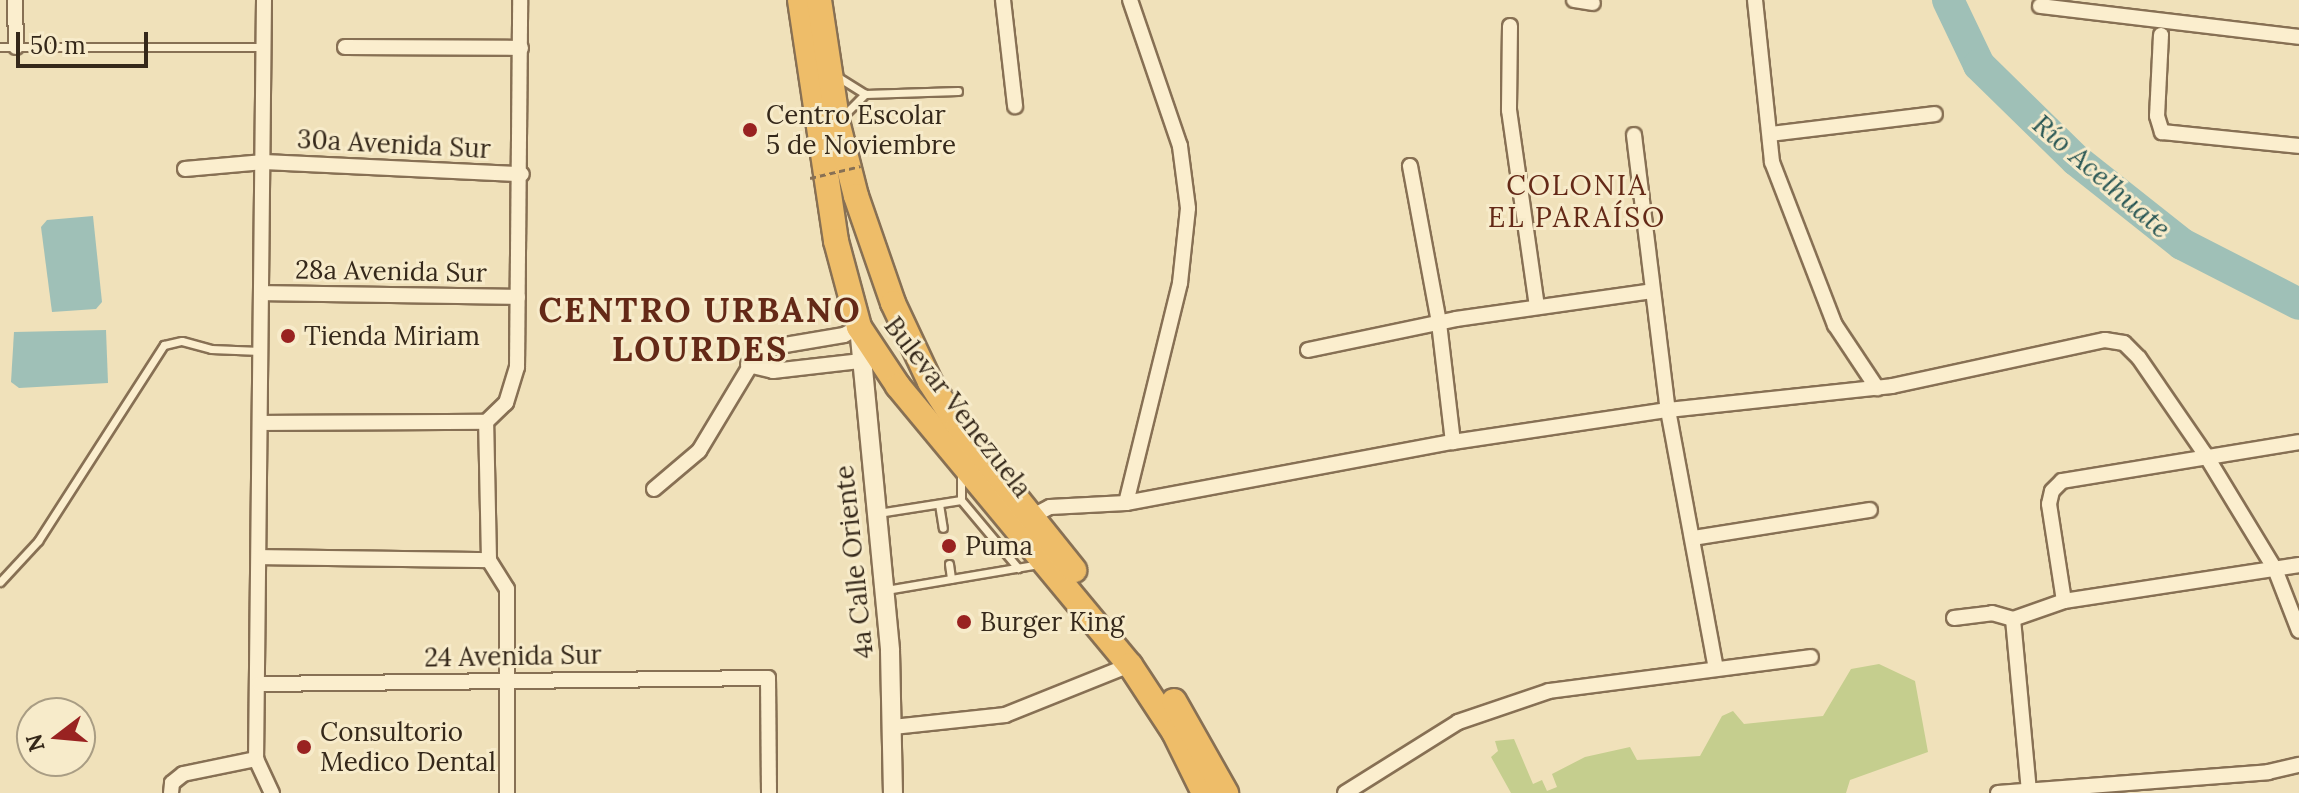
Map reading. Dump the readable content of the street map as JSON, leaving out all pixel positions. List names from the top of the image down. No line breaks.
{"streets":{"highway":["Bulevar Venezuela"],"street":["30a Avenida Sur","28a Avenida Sur","4a Calle Oriente","24 Avenida Sur"]},"crossings":[["Bulevar Venezuela","4a Calle Oriente"]],"districts":["COLONIA EL PARAÍSO","CENTRO URBANO LOURDES"],"water":["Río Acelhuate"],"places":["Centro Escolar 5 de Noviembre","Tienda Miriam","Puma","Burger King","Consultorio Medico Dental"],"scale_bar":"50 m","north":"left"}
